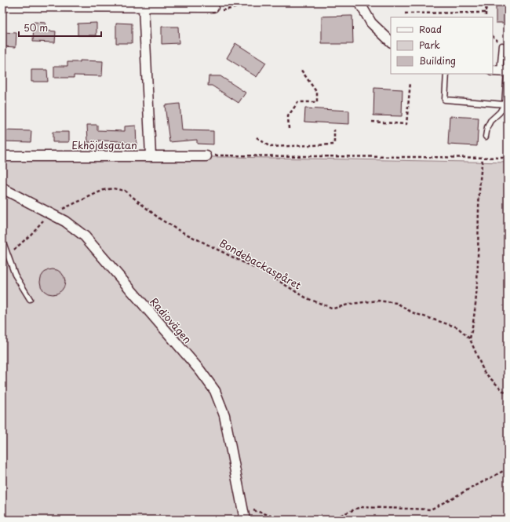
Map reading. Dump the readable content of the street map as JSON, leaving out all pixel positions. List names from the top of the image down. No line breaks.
{"streets":{"street":["Ekhöjdsgatan","Radiovägen"],"path":["Bondebackaspåret"]},"crossings":[["Bondebackaspåret","Radiovägen"]],"legend":["Road","Park","Building"],"scale_bar":"50 m"}
